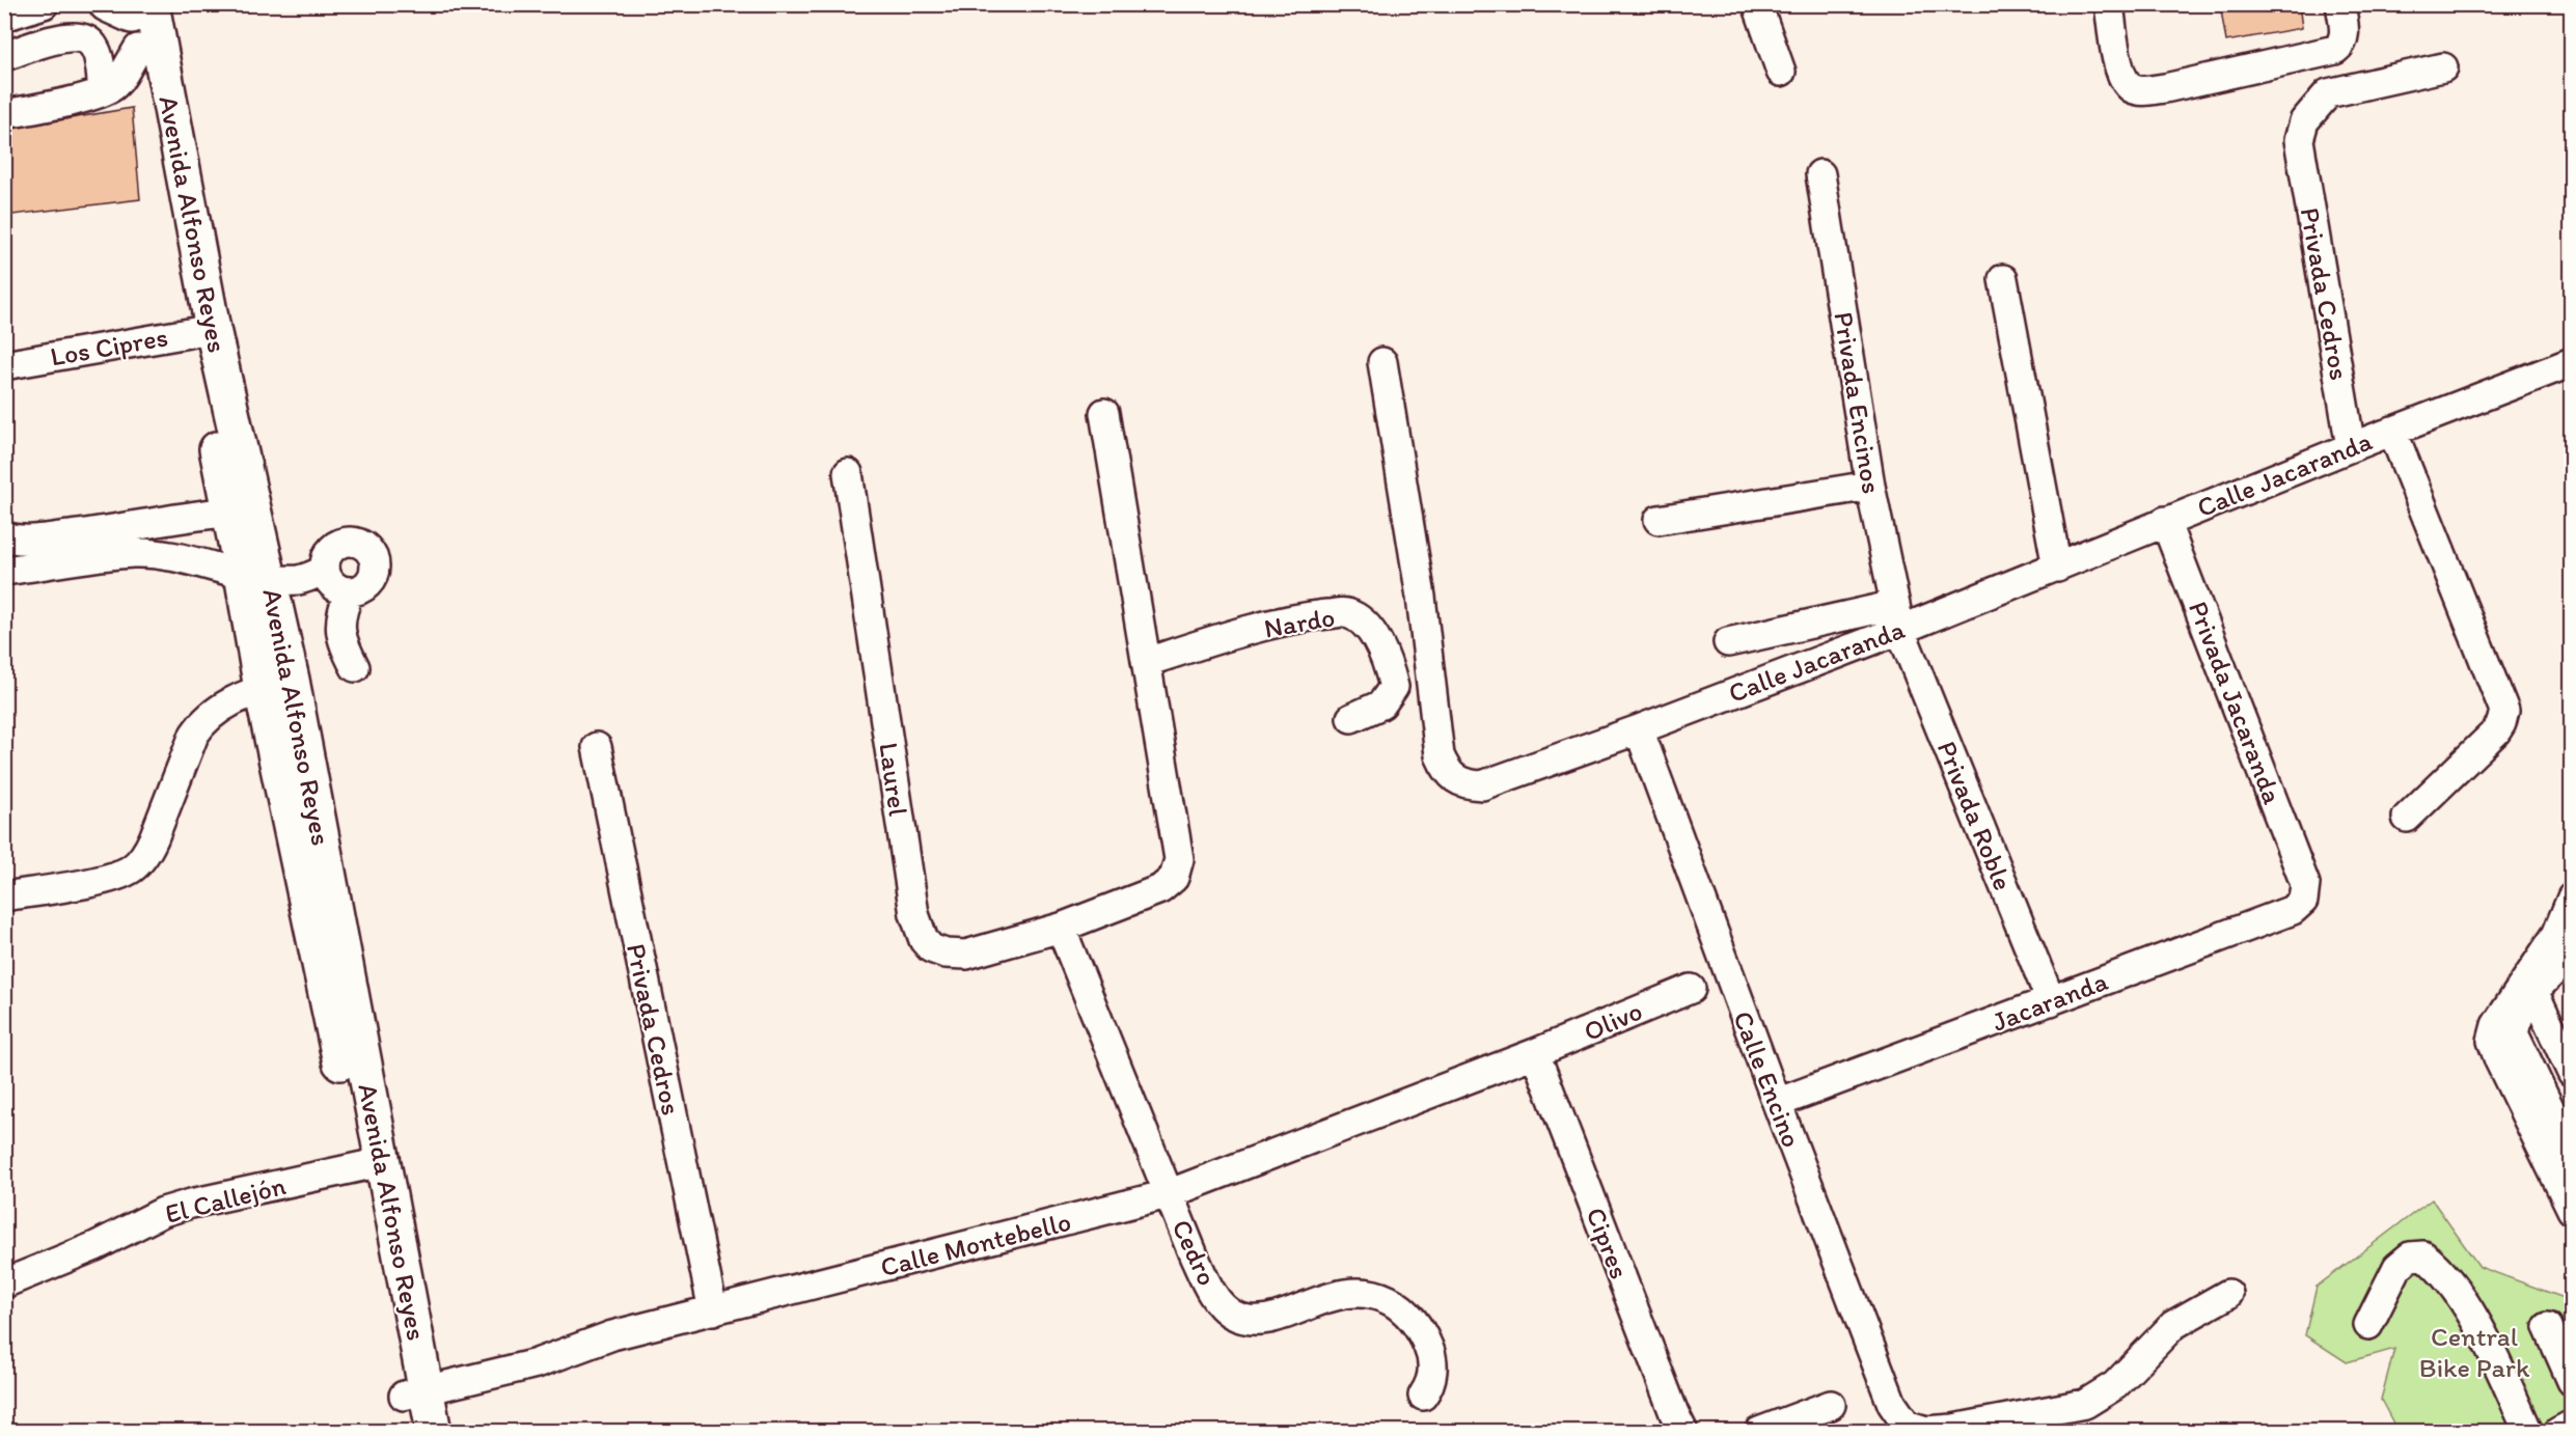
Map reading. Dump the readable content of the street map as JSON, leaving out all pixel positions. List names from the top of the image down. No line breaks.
{"streets":{"main road":["Avenida Alfonso Reyes"],"street":["Privada Cedros","Los Cipres","Privada Encinos","Calle Jacaranda","Nardo","Privada Jacaranda","Laurel","Privada Roble","Jacaranda","Olivo","Calle Encino","El Callejón","Cipres","Calle Montebello","Cedro"]},"crossings":[["Avenida Alfonso Reyes","Los Cipres"],["Avenida Alfonso Reyes","El Callejón"],["Avenida Alfonso Reyes","Calle Montebello"],["Privada Cedros","Calle Jacaranda"],["Privada Cedros","Calle Montebello"],["Privada Encinos","Calle Jacaranda"],["Privada Encinos","Privada Roble"],["Calle Jacaranda","Privada Jacaranda"],["Calle Jacaranda","Privada Roble"],["Calle Jacaranda","Calle Encino"],["Nardo","Laurel"],["Privada Jacaranda","Jacaranda"],["Laurel","Cedro"],["Privada Roble","Jacaranda"],["Jacaranda","Calle Encino"],["Olivo","Cipres"],["Olivo","Calle Montebello"],["Cipres","Calle Montebello"],["Calle Montebello","Cedro"]],"parks":["Central Bike Park"]}
